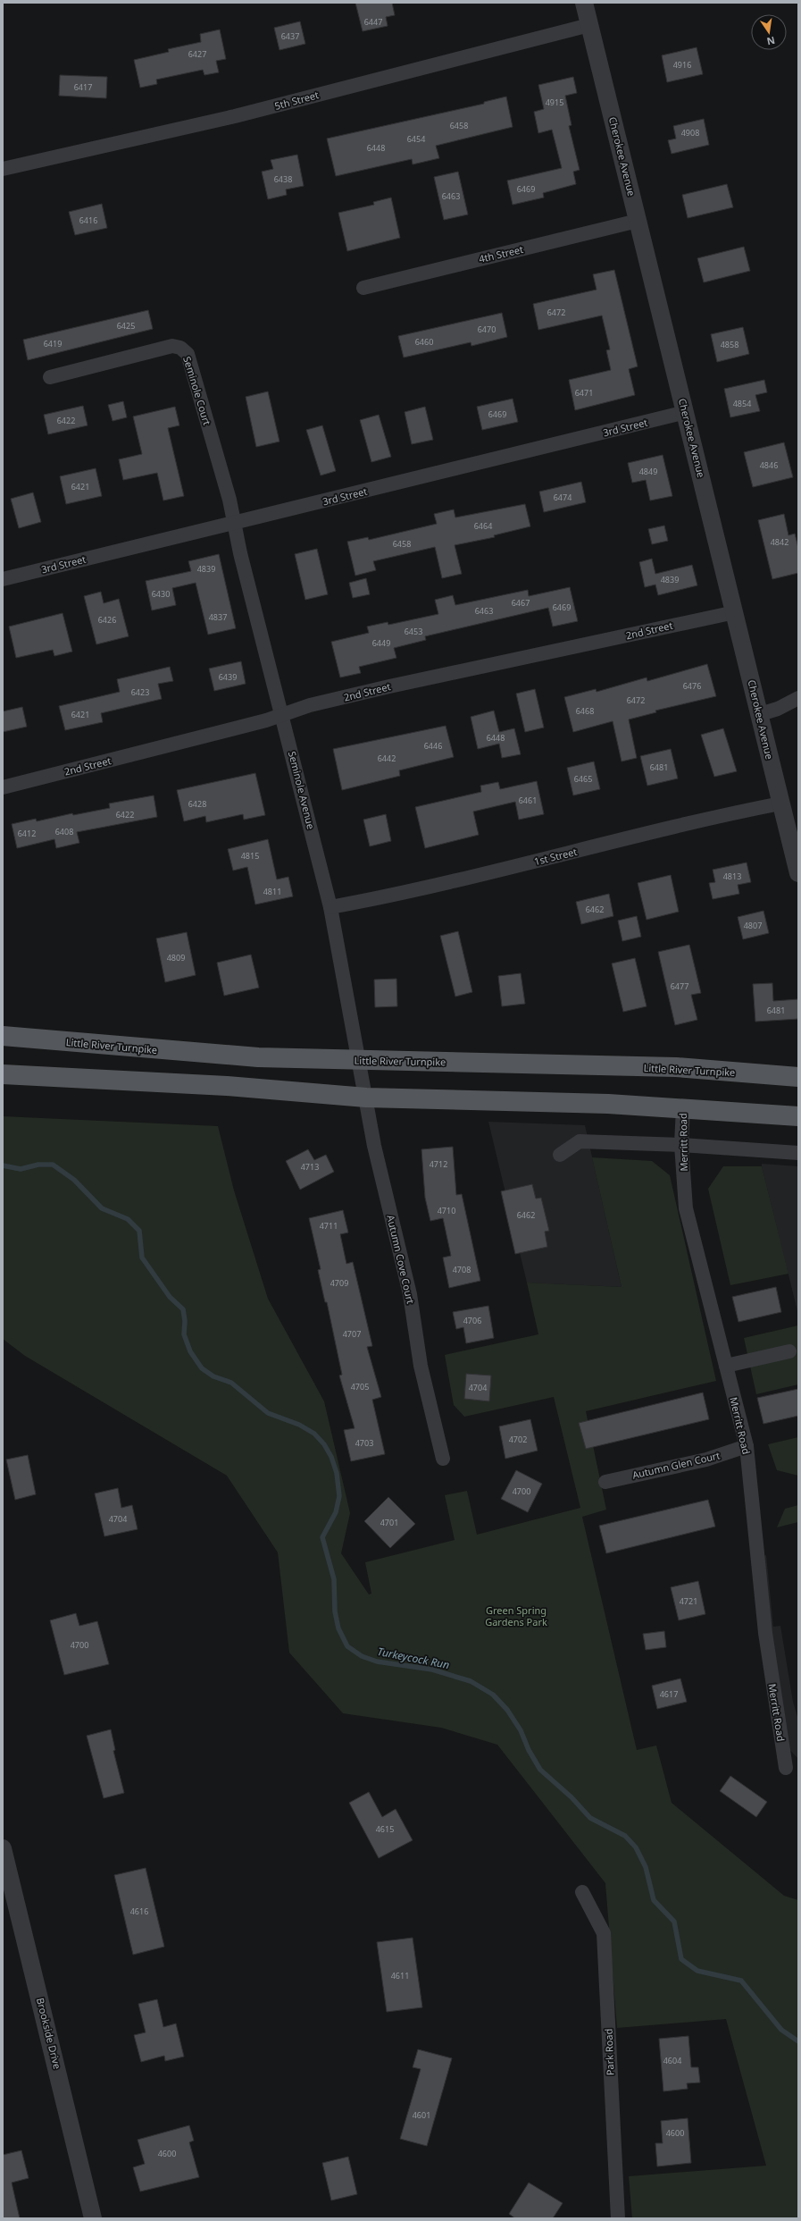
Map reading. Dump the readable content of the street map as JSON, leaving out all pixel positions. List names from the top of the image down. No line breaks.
{"streets":{"main road":["Little River Turnpike"],"street":["5th Street","Cherokee Avenue","4th Street","Seminole Court","3rd Street","2nd Street","Seminole Avenue","1st Street","Merritt Road","Autumn Cove Court","Autumn Glen Court","Brookside Drive","Park Road"]},"crossings":[["5th Street","Cherokee Avenue"],["Cherokee Avenue","4th Street"],["Cherokee Avenue","3rd Street"],["Cherokee Avenue","2nd Street"],["Cherokee Avenue","1st Street"],["Seminole Court","3rd Street"],["Seminole Court","Seminole Avenue"],["3rd Street","Seminole Avenue"],["2nd Street","Seminole Avenue"],["Seminole Avenue","1st Street"],["Seminole Avenue","Little River Turnpike"],["Seminole Avenue","Autumn Cove Court"],["Little River Turnpike","Autumn Cove Court"],["Merritt Road","Autumn Glen Court"]],"water":["Turkeycock Run"],"parks":["Green Spring Gardens Park"],"house_numbers":["6447","6437","6427","4916","6417","4915","6458","4908","6454","6448","6438","6469","6463","6416","6472","6425","6470","6460","6419","4858","6471","4854","6469","6422","4846","4849","6421","6474","6464","4842","6458","4839","4839","6430","6467","6469","6463","4837","6426","6453","6449","6439","6476","6423","6472","6468","6421","6448","6446","6442","6481","6465","6461","6428","6422","6408","6412","4815","4813","4811","6462","4807","4809","6477","6481","4712","4713","4710","6462","4711","4708","4709","4706","4707","4705","4704","4702","4703","4700","4704","4701","4721","4700","4617","4615","4616","4611","4604","4601","4600","4600"],"north":"bottom"}
